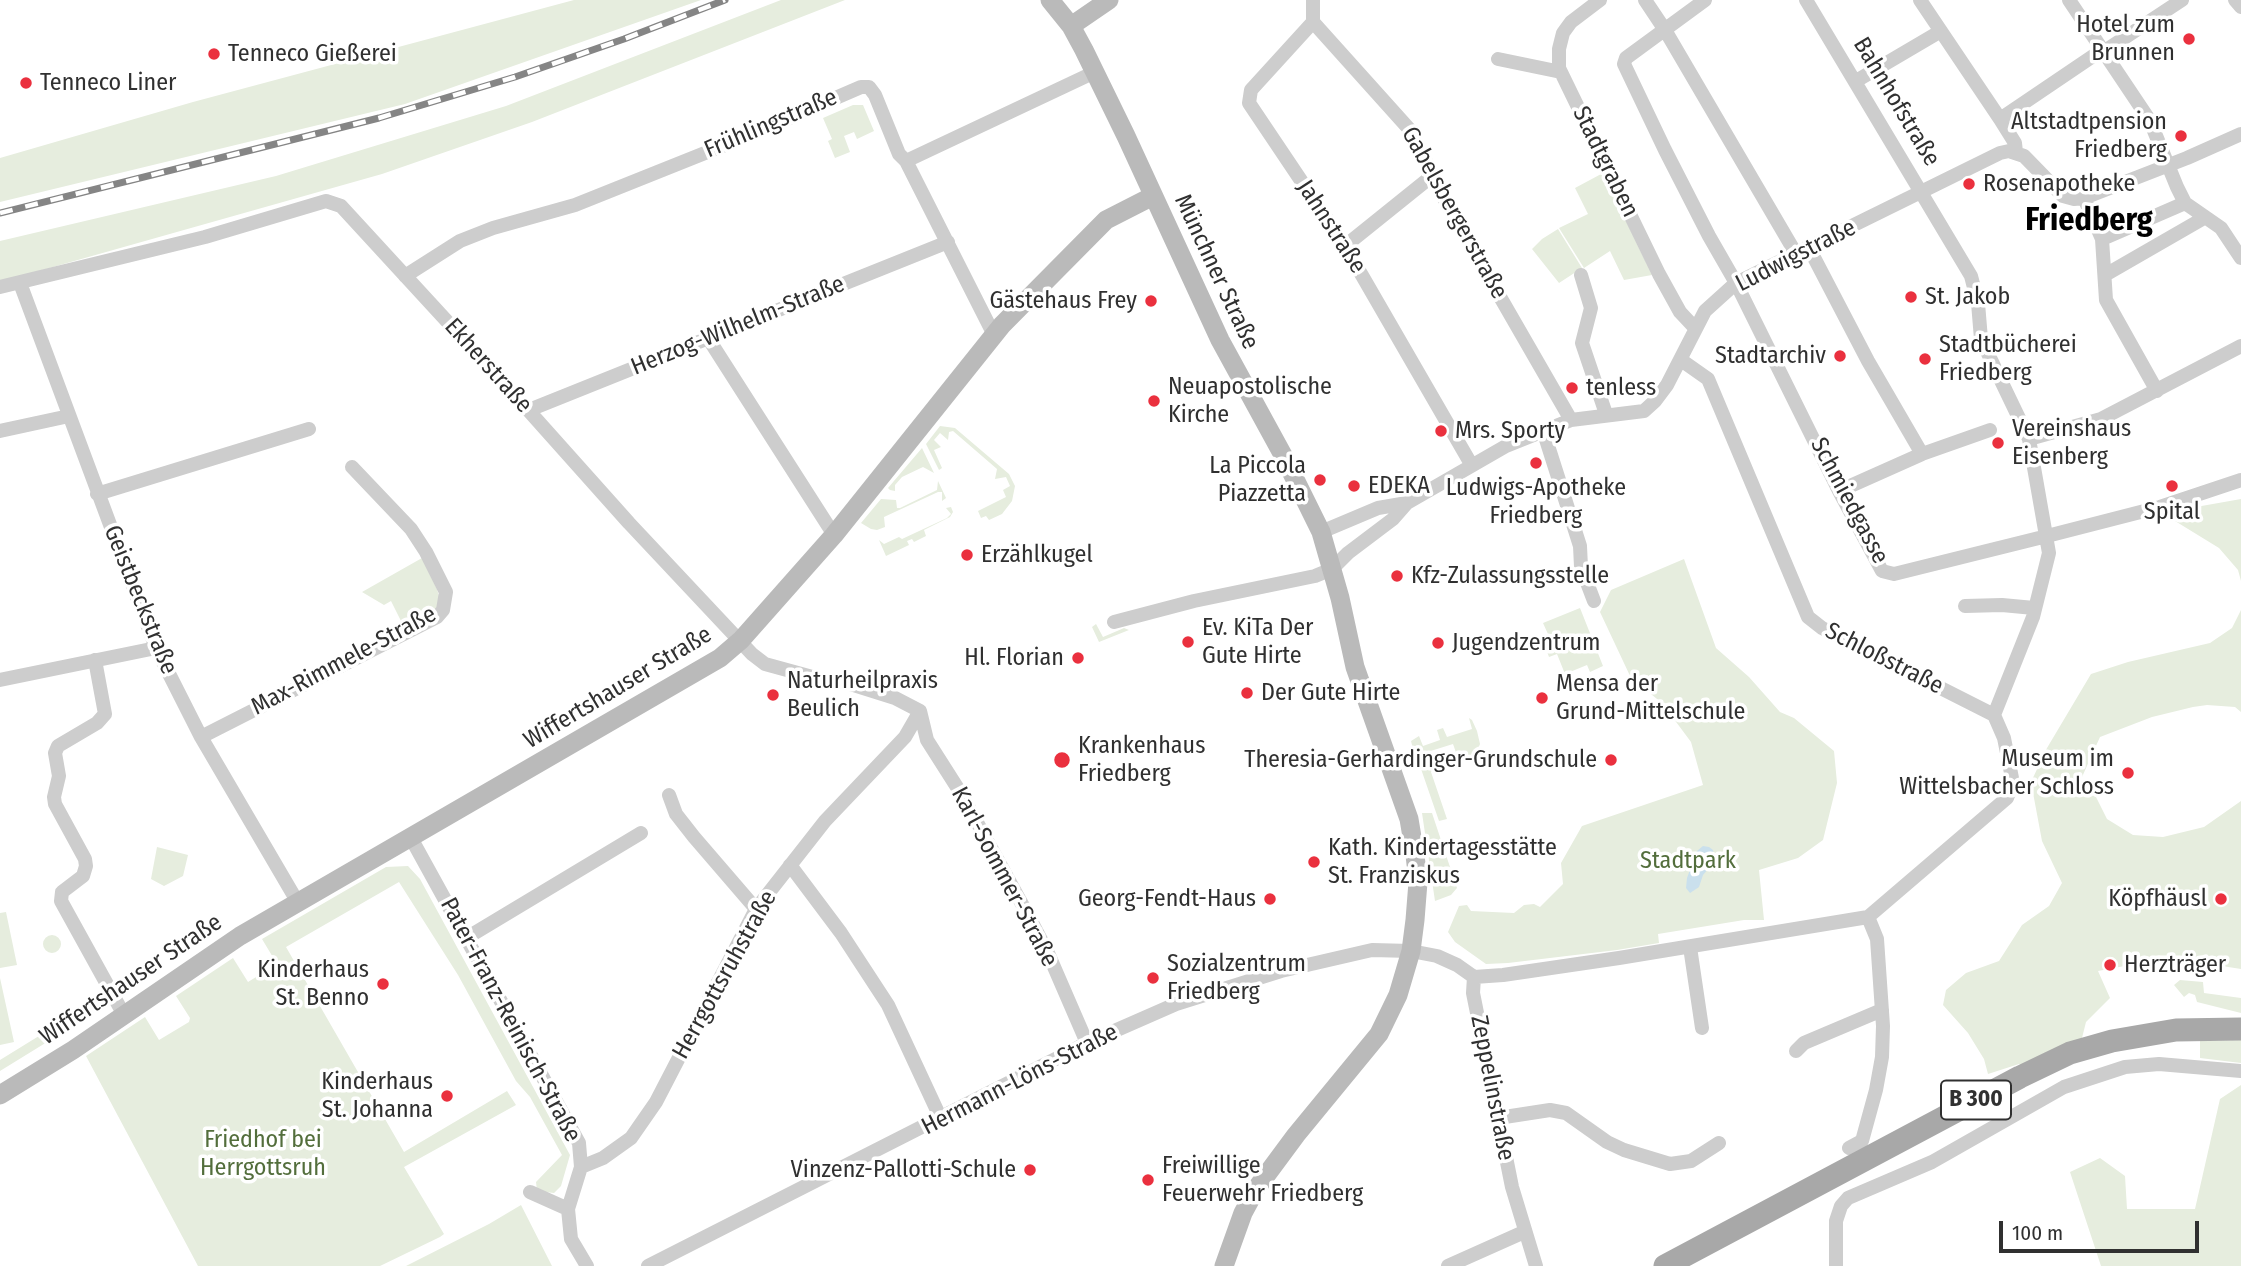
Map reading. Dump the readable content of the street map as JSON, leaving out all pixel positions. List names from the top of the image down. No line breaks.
{"streets":{"main road":["B 300"],"street":["Bahnhofstraße","Frühlingstraße","Stadtgraben","Gabelsbergerstraße","Jahnstraße","Ludwigstraße","Münchner Straße","Herzog-Wilhelm-Straße","Ekherstraße","Schmiedgasse","Geistbeckstraße","Schloßstraße","Max-Rimmele-Straße","Wiffertshauser Straße","Karl-Sommer-Straße","Herrgottsruhstraße","Pater-Franz-Reinisch-Straße","Hermann-Löns-Straße","Zeppelinstraße"]},"crossings":[["Bahnhofstraße","Ludwigstraße"],["Bahnhofstraße","Schmiedgasse"],["Bahnhofstraße","Schloßstraße"],["Frühlingstraße","Ekherstraße"],["Stadtgraben","Ludwigstraße"],["Gabelsbergerstraße","Jahnstraße"],["Gabelsbergerstraße","Ludwigstraße"],["Jahnstraße","Ludwigstraße"],["Ludwigstraße","Münchner Straße"],["Ludwigstraße","Schmiedgasse"],["Ludwigstraße","Schloßstraße"],["Münchner Straße","Wiffertshauser Straße"],["Münchner Straße","Hermann-Löns-Straße"],["Herzog-Wilhelm-Straße","Ekherstraße"],["Ekherstraße","Geistbeckstraße"],["Ekherstraße","Wiffertshauser Straße"],["Ekherstraße","Karl-Sommer-Straße"],["Ekherstraße","Herrgottsruhstraße"],["Geistbeckstraße","Max-Rimmele-Straße"],["Geistbeckstraße","Wiffertshauser Straße"],["Wiffertshauser Straße","Pater-Franz-Reinisch-Straße"],["Karl-Sommer-Straße","Herrgottsruhstraße"],["Karl-Sommer-Straße","Hermann-Löns-Straße"],["Herrgottsruhstraße","Pater-Franz-Reinisch-Straße"]],"districts":["Friedberg"],"parks":["Stadtpark","Friedhof bei Herrgottsruh"],"places":["Hotel zum Brunnen","Tenneco Gießerei","Tenneco Liner","Altstadtpension Friedberg","Rosenapotheke","St. Jakob","Gästehaus Frey","Stadtarchiv","Stadtbücherei Friedberg","tenless","Neuapostolische Kirche","Mrs. Sporty","Vereinshaus Eisenberg","Ludwigs-Apotheke Friedberg","La Piccola Piazzetta","EDEKA","Spital","Erzählkugel","Kfz-Zulassungsstelle","Ev. KiTa Der Gute Hirte","Jugendzentrum","Hl. Florian","Der Gute Hirte","Naturheilpraxis Beulich","Mensa der Grund-Mittelschule","Krankenhaus Friedberg","Theresia-Gerhardinger-Grundschule","Museum im Wittelsbacher Schloss","Kath. Kindertagesstätte St. Franziskus","Georg-Fendt-Haus","Köpfhäusl","Herzträger","Sozialzentrum Friedberg","Kinderhaus St. Benno","Kinderhaus St. Johanna","Vinzenz-Pallotti-Schule","Freiwillige Feuerwehr Friedberg"],"scale_bar":"100 m"}
